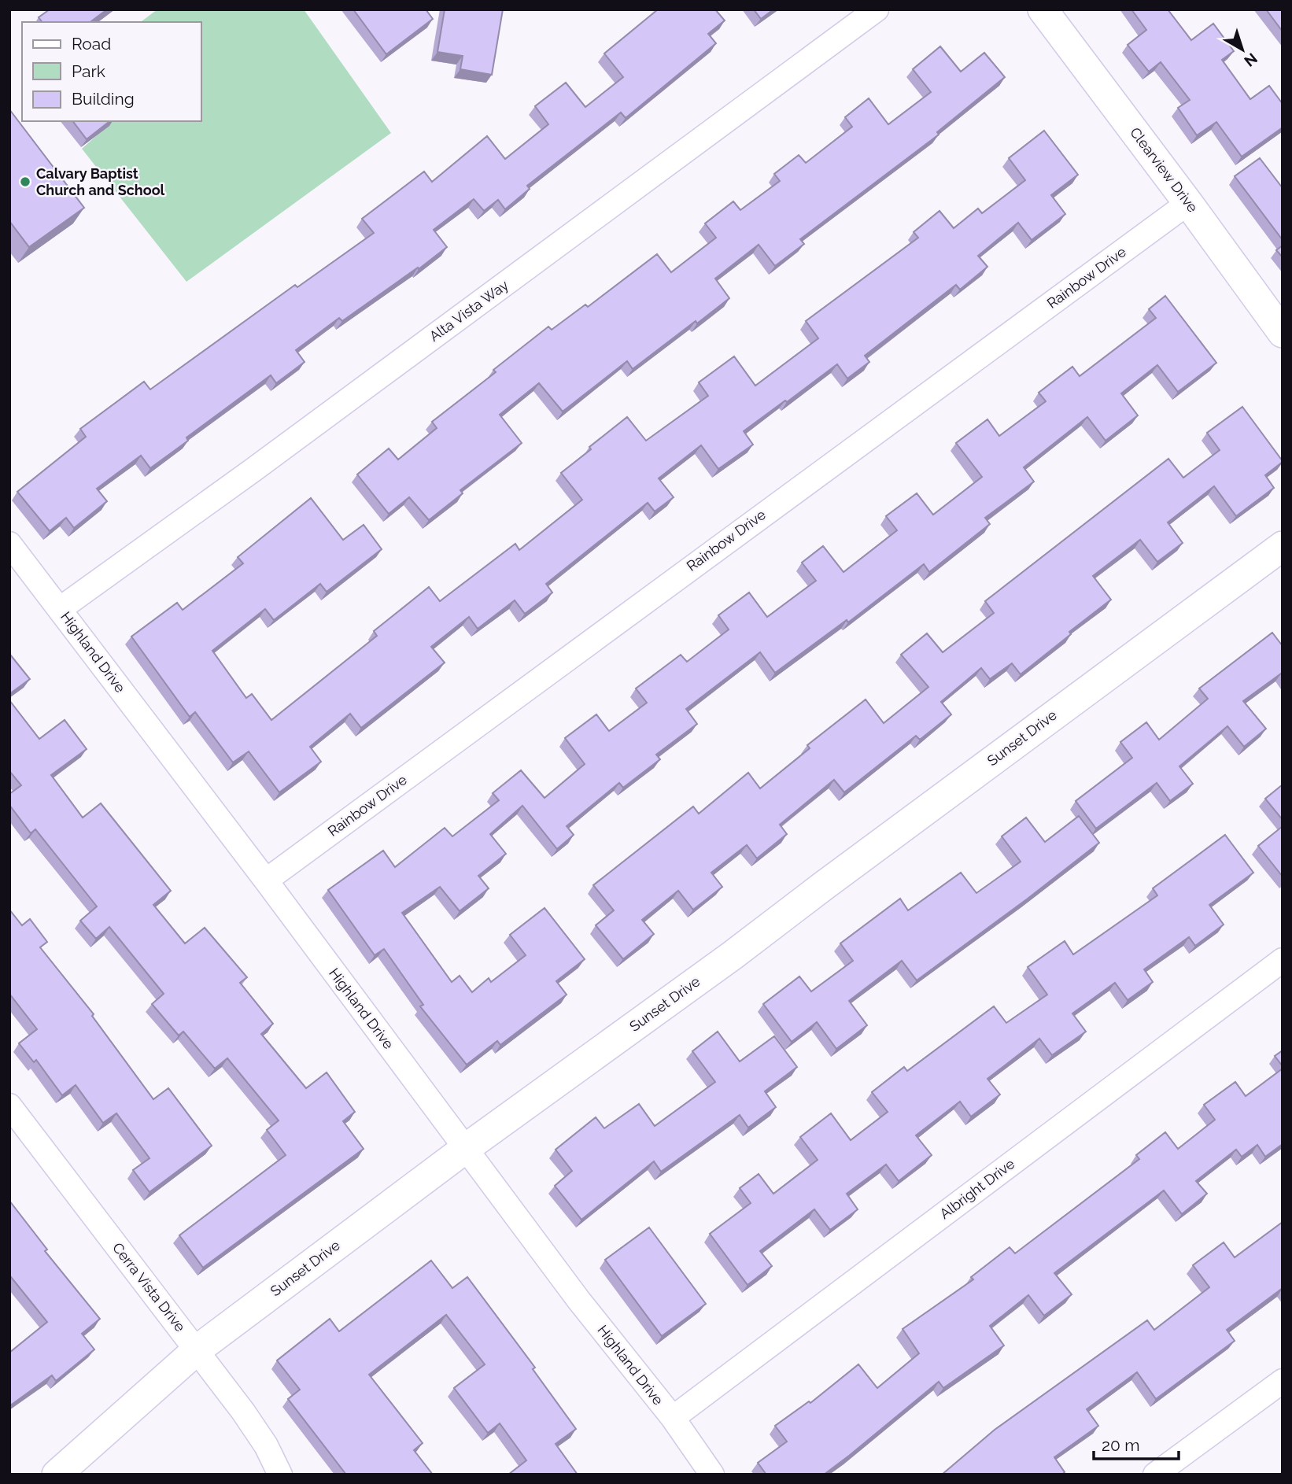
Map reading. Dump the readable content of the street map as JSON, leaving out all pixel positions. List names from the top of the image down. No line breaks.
{"streets":{"street":["Clearview Drive","Rainbow Drive","Alta Vista Way","Highland Drive","Sunset Drive","Albright Drive","Cerra Vista Drive"]},"crossings":[["Clearview Drive","Rainbow Drive"],["Rainbow Drive","Highland Drive"],["Alta Vista Way","Highland Drive"],["Highland Drive","Sunset Drive"],["Highland Drive","Albright Drive"],["Sunset Drive","Cerra Vista Drive"]],"places":["Calvary Baptist Church and School"],"legend":["Road","Park","Building"],"scale_bar":"20 m","north":"bottom right"}
